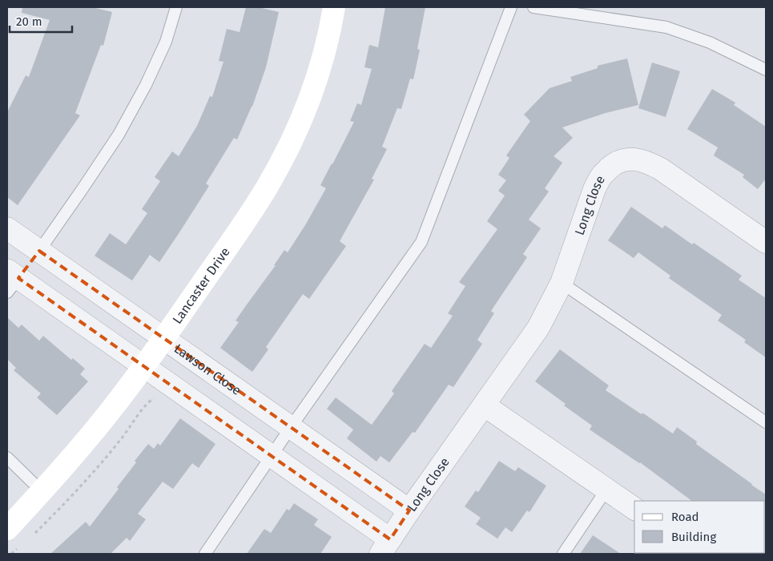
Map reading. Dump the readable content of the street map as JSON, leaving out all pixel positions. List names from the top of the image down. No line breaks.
{"streets":{"street":["Long Close","Lancaster Drive","Lawson Close"]},"crossings":[["Long Close","Lawson Close"],["Lancaster Drive","Lawson Close"]],"legend":["Road","Building"],"scale_bar":"20 m"}
